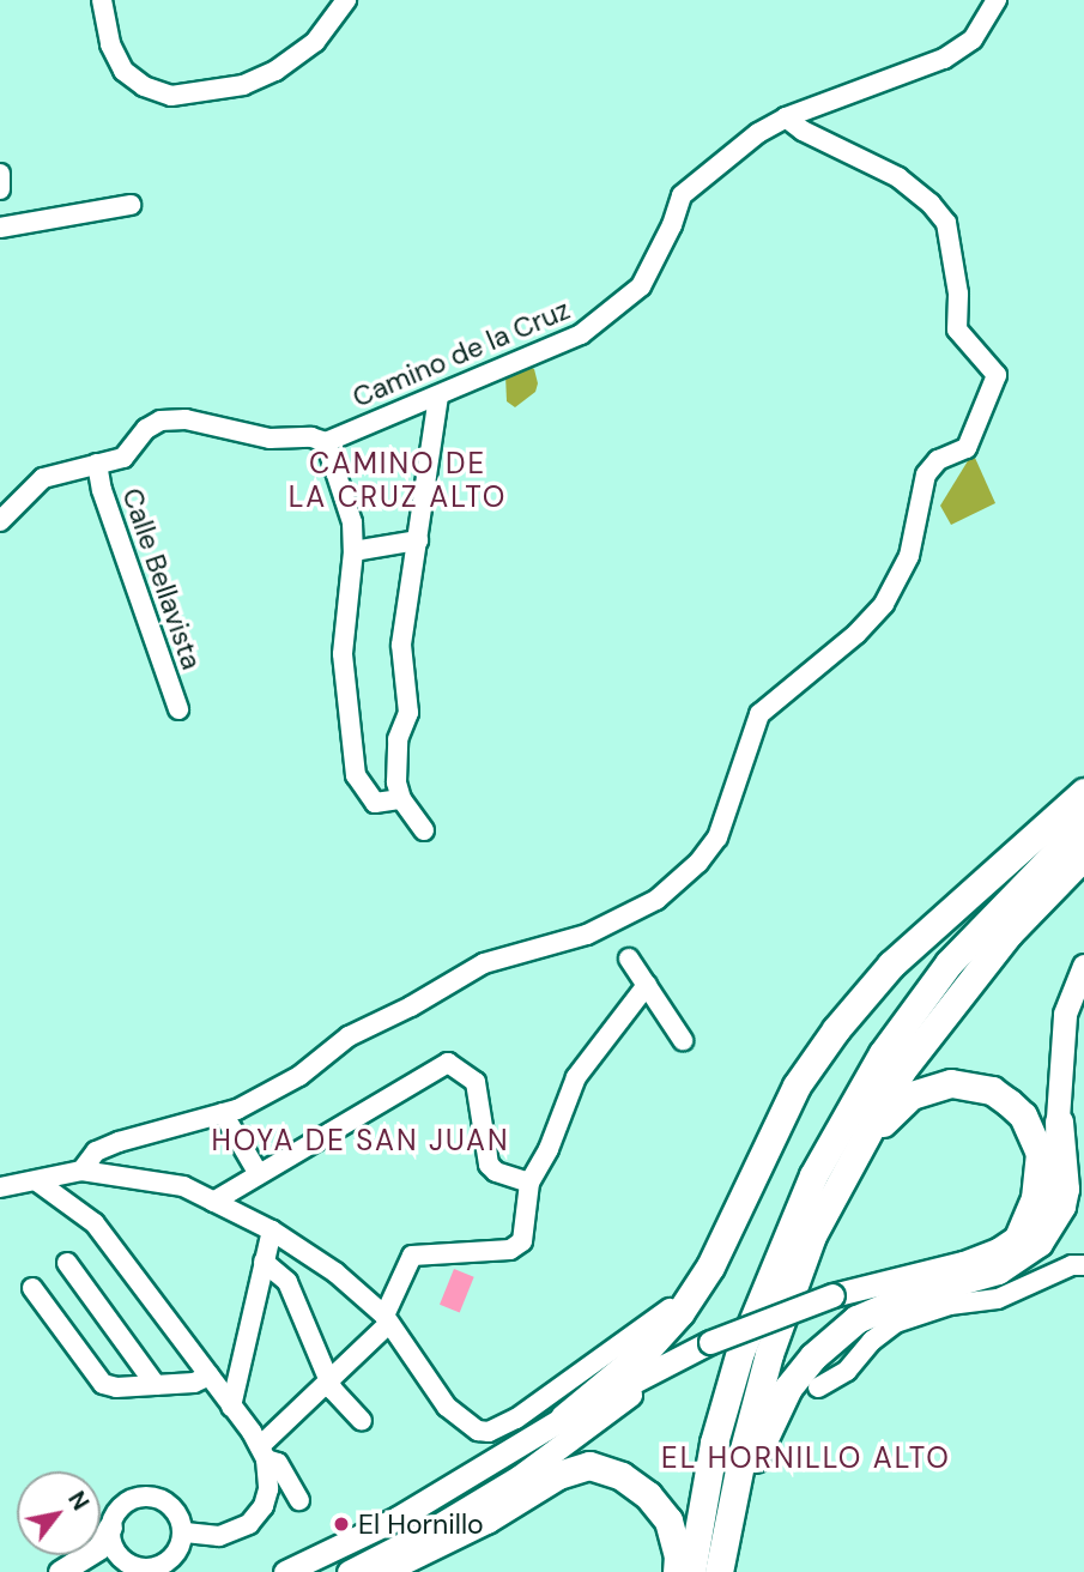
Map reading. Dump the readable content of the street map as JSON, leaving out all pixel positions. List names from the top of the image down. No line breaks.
{"streets":{"street":["Camino de la Cruz","Calle Bellavista"]},"crossings":[["Camino de la Cruz","Calle Bellavista"]],"districts":["CAMINO DE LA CRUZ ALTO","HOYA DE SAN JUAN","EL HORNILLO ALTO"],"places":["El Hornillo"],"north":"top right"}
